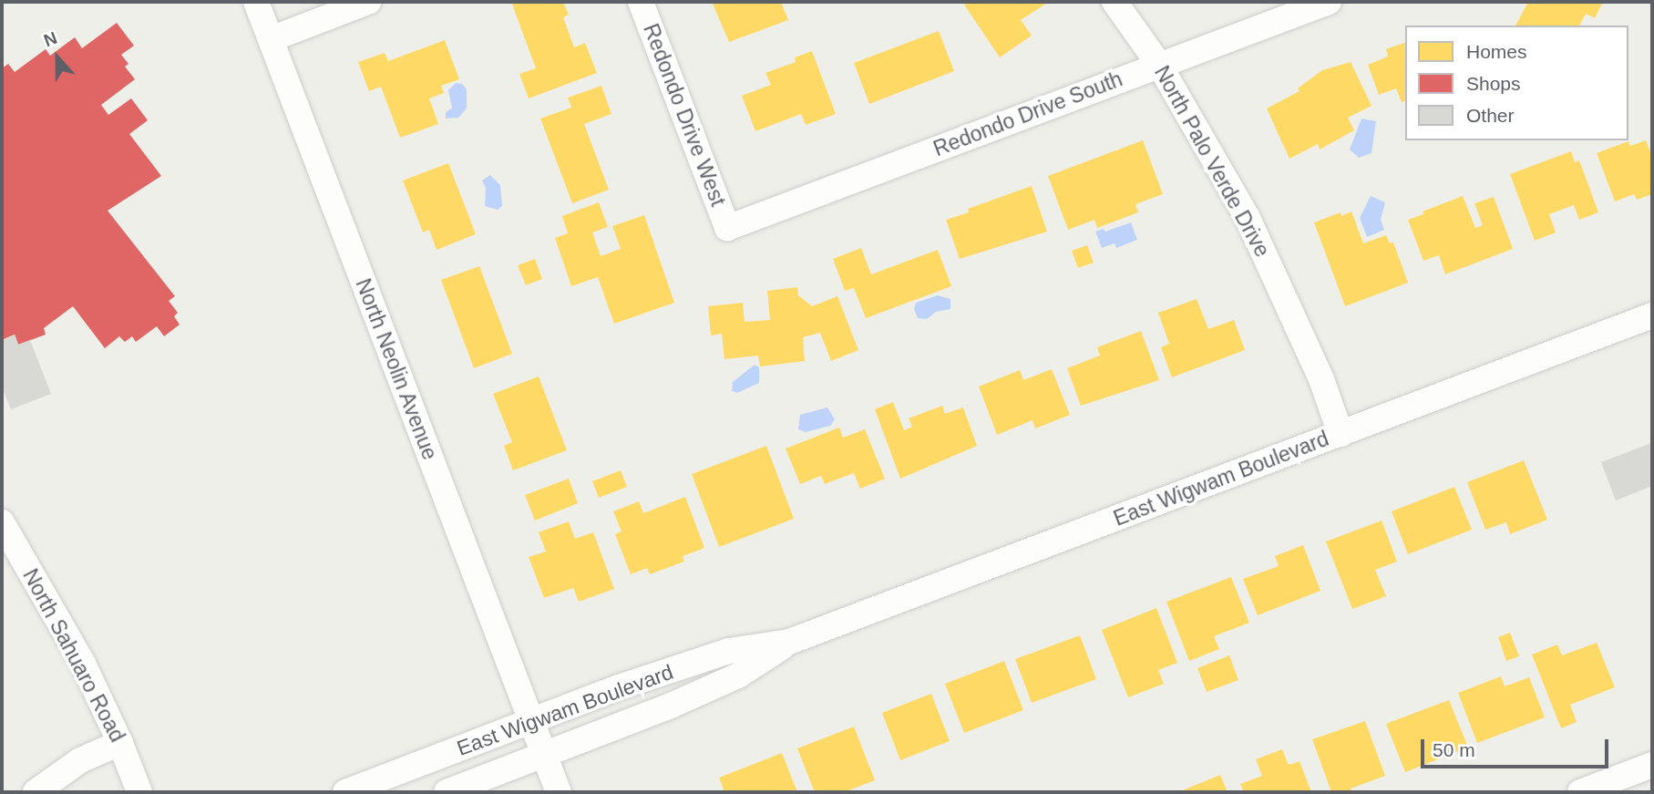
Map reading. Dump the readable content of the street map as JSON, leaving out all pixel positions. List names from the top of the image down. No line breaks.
{"streets":{"street":["Redondo Drive South","Redondo Drive West","North Palo Verde Drive","North Neolin Avenue","East Wigwam Boulevard","North Sahuaro Road"]},"crossings":[["Redondo Drive South","Redondo Drive West"],["Redondo Drive South","North Palo Verde Drive"],["North Palo Verde Drive","East Wigwam Boulevard"],["North Neolin Avenue","East Wigwam Boulevard"]],"legend":["Homes","Shops","Other"],"scale_bar":"50 m","north":"top"}
